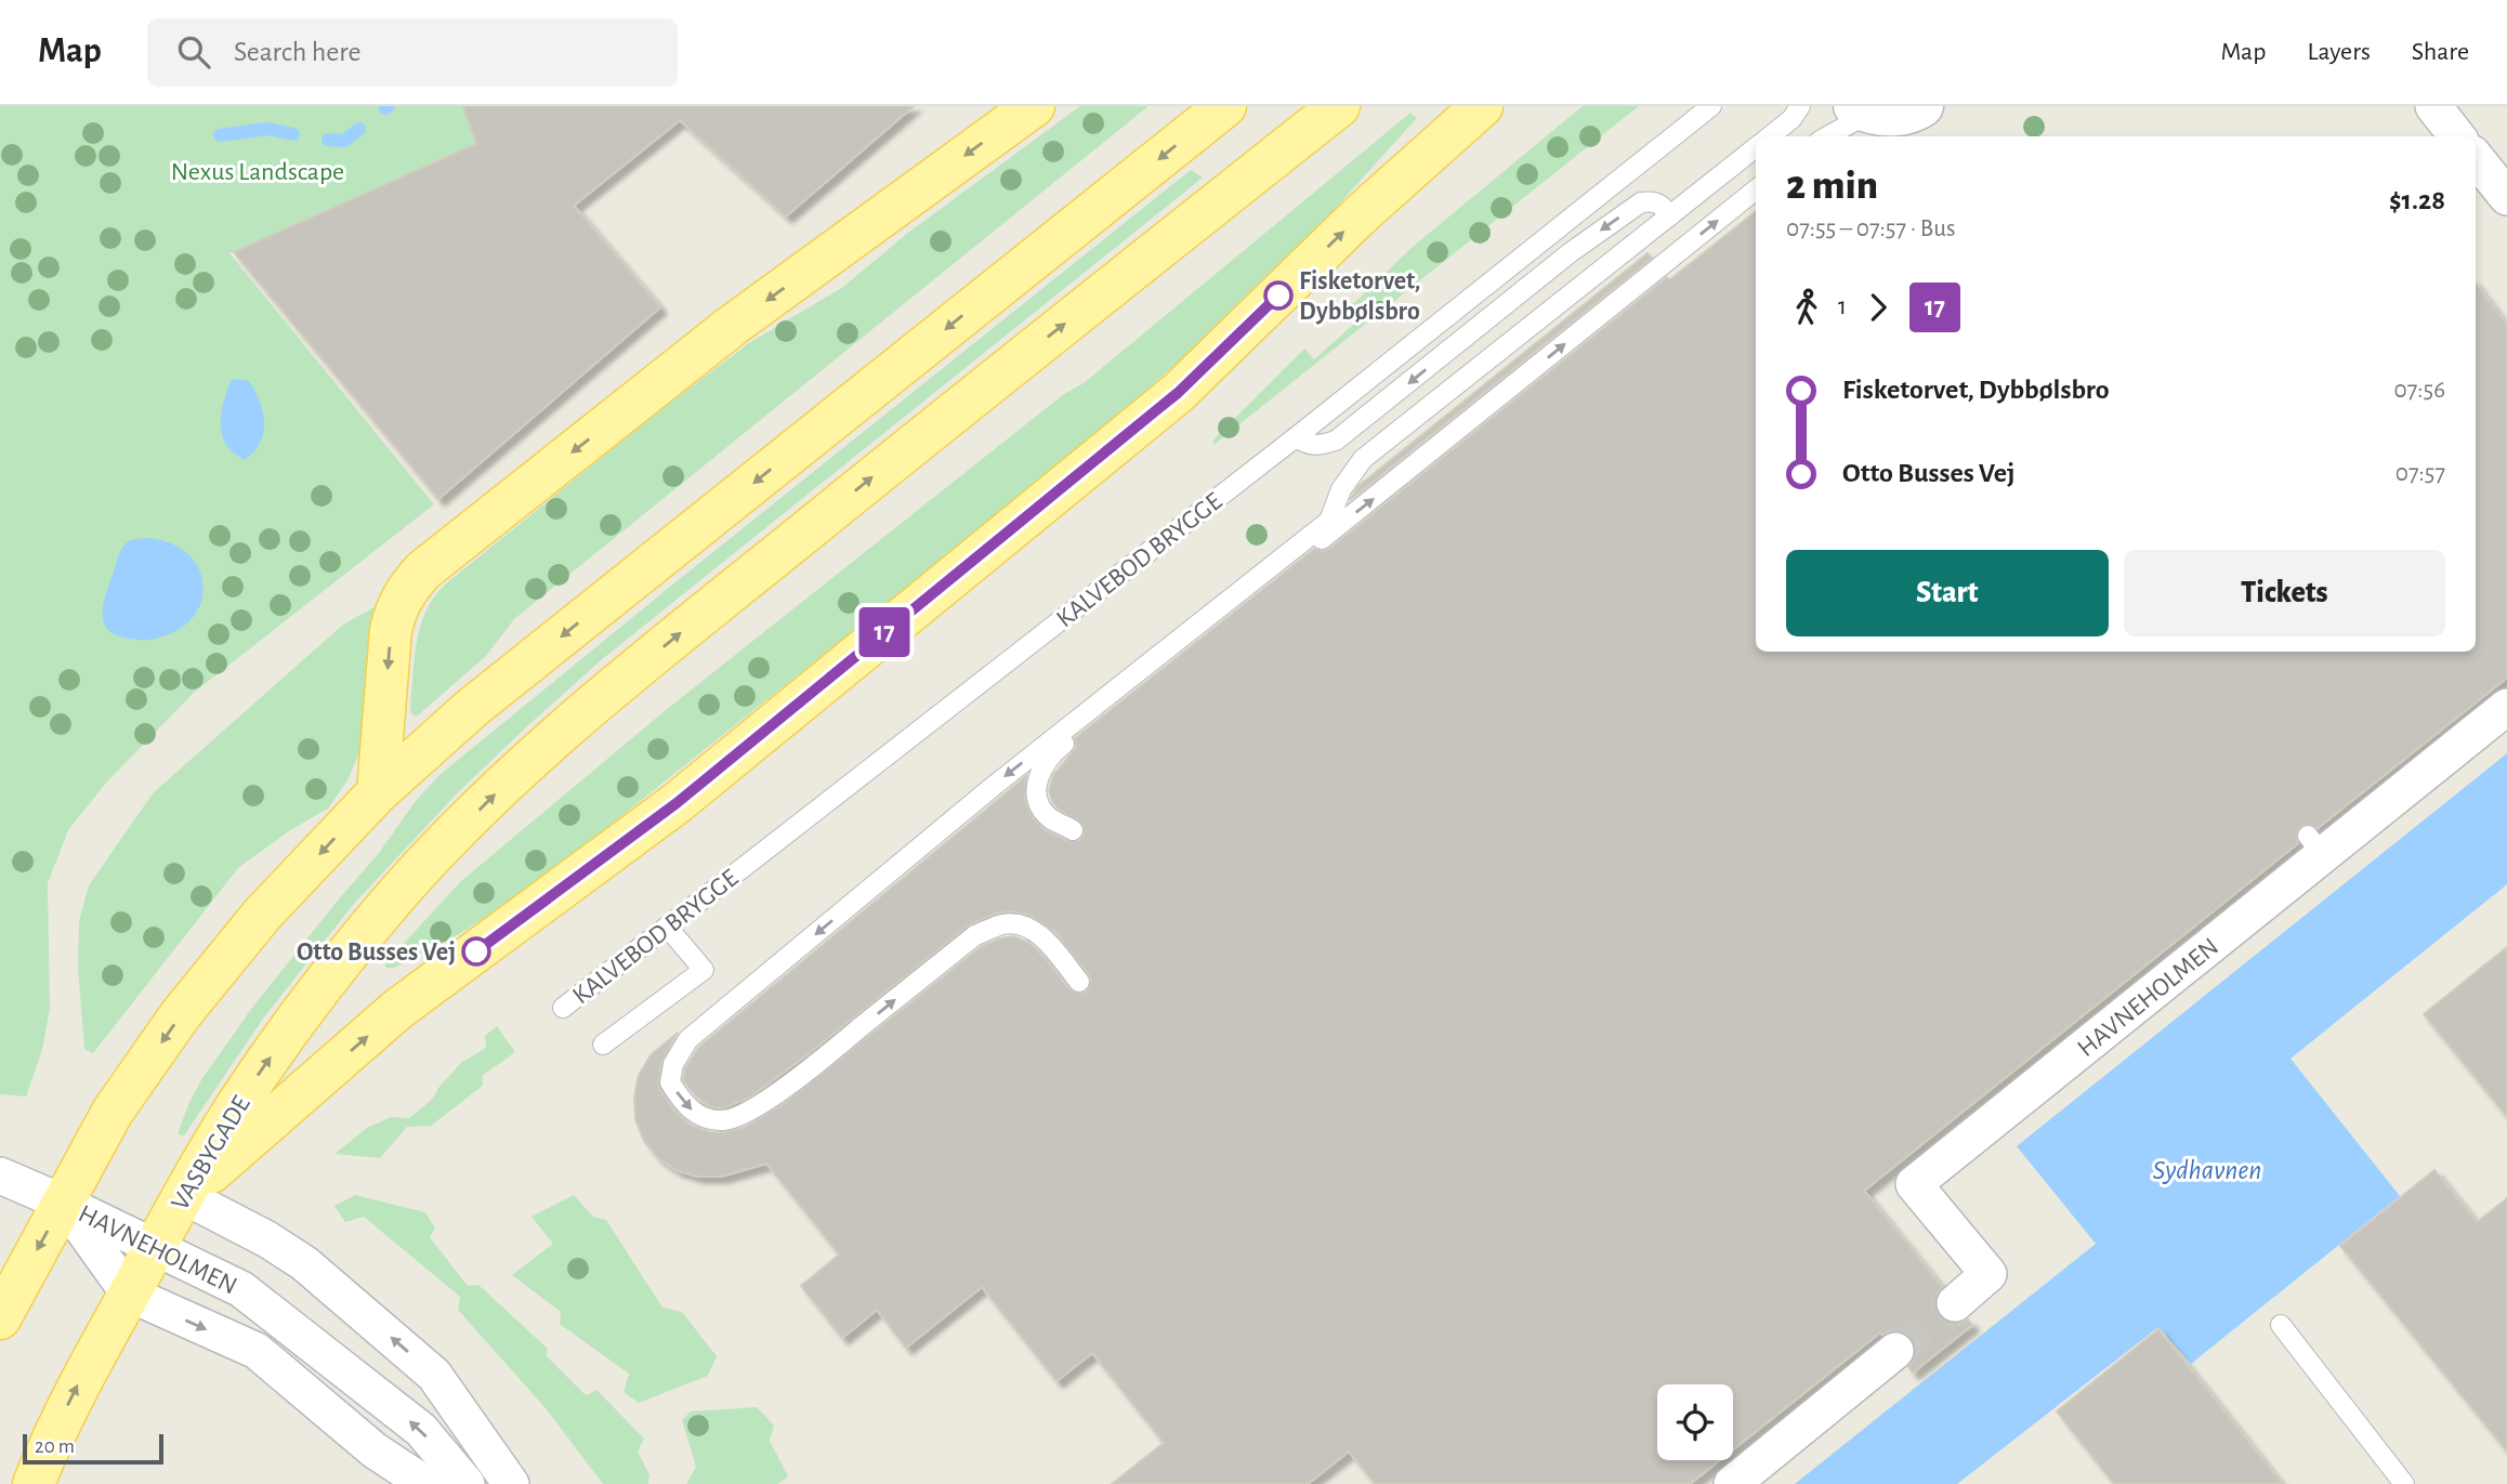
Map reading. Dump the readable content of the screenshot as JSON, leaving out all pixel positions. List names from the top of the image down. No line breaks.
{"streets":{"main road":["VASBYGADE"],"street":["HAVNEHOLMEN"],"lane":["KALVEBOD BRYGGE"]},"crossings":[["HAVNEHOLMEN","VASBYGADE"]],"water":["Sydhavnen"],"parks":["Nexus Landscape"],"places":["Fisketorvet, Dybbølsbro","Otto Busses Vej"],"lines":["bus line 17"],"scale_bar":"20 m","page":{"header":"Map","search":"Search here","nav":["Map","Layers","Share"],"on_map":"17","heading":["2 min","07:55 – 07:57 · Bus","$1.28"],"legs":["1","17"],"list":[{"name":"Fisketorvet, Dybbølsbro","value":"07:56"},{"name":"Otto Busses Vej","value":"07:57"}],"buttons":["Start","Tickets"],"scale":"20 m"}}
